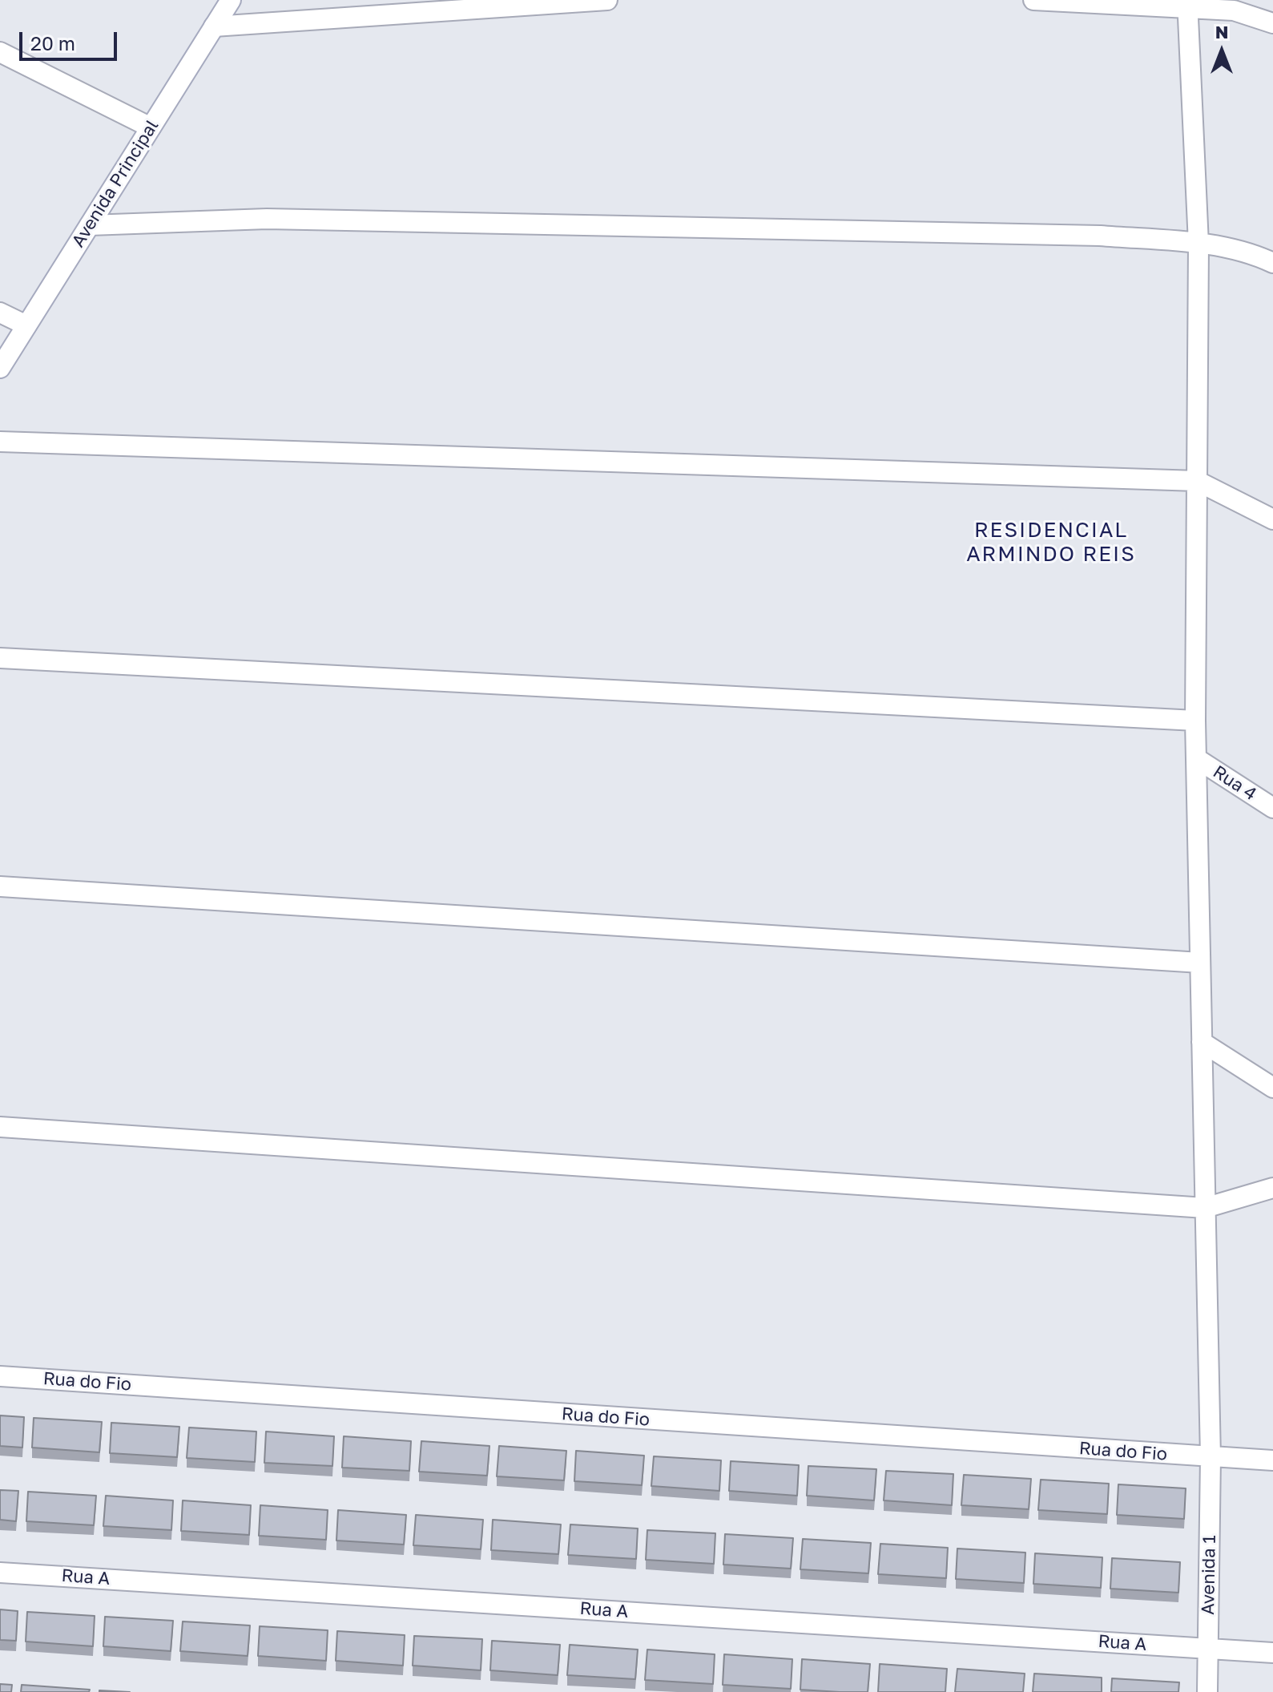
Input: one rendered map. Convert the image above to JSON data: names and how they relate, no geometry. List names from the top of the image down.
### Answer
{
  "streets": {
    "street": [
      "Avenida Principal",
      "Rua 4",
      "Rua do Fio",
      "Avenida 1",
      "Rua A"
    ]
  },
  "crossings": [
    ["Rua 4", "Avenida 1"],
    ["Rua do Fio", "Avenida 1"],
    ["Avenida 1", "Rua A"]
  ],
  "districts": ["RESIDENCIAL ARMINDO REIS"],
  "scale_bar": "20 m",
  "north": "top"
}
